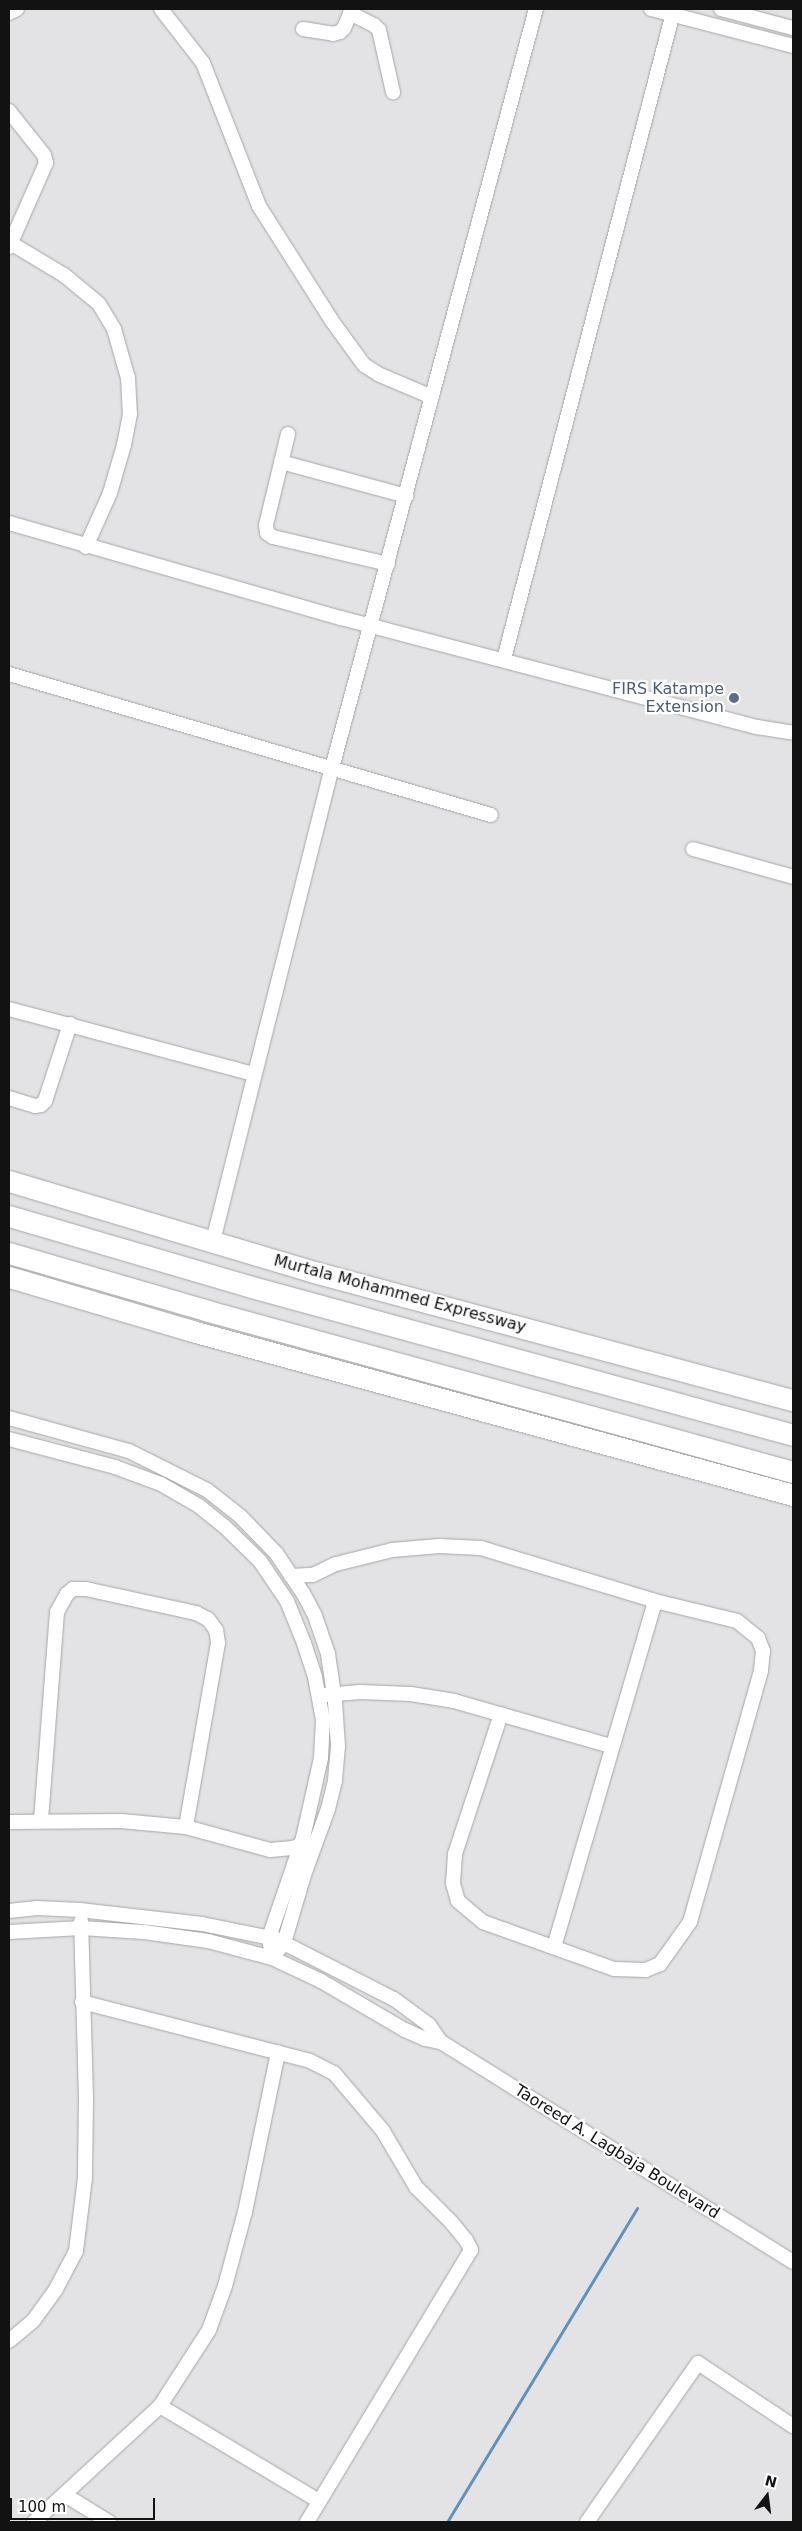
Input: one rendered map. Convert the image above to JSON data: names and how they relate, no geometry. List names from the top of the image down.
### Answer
{
  "streets": {
    "highway": ["Murtala Mohammed Expressway"],
    "street": ["Taoreed A. Lagbaja Boulevard"]
  },
  "places": ["FIRS Katampe Extension"],
  "scale_bar": "100 m",
  "north": "top"
}
